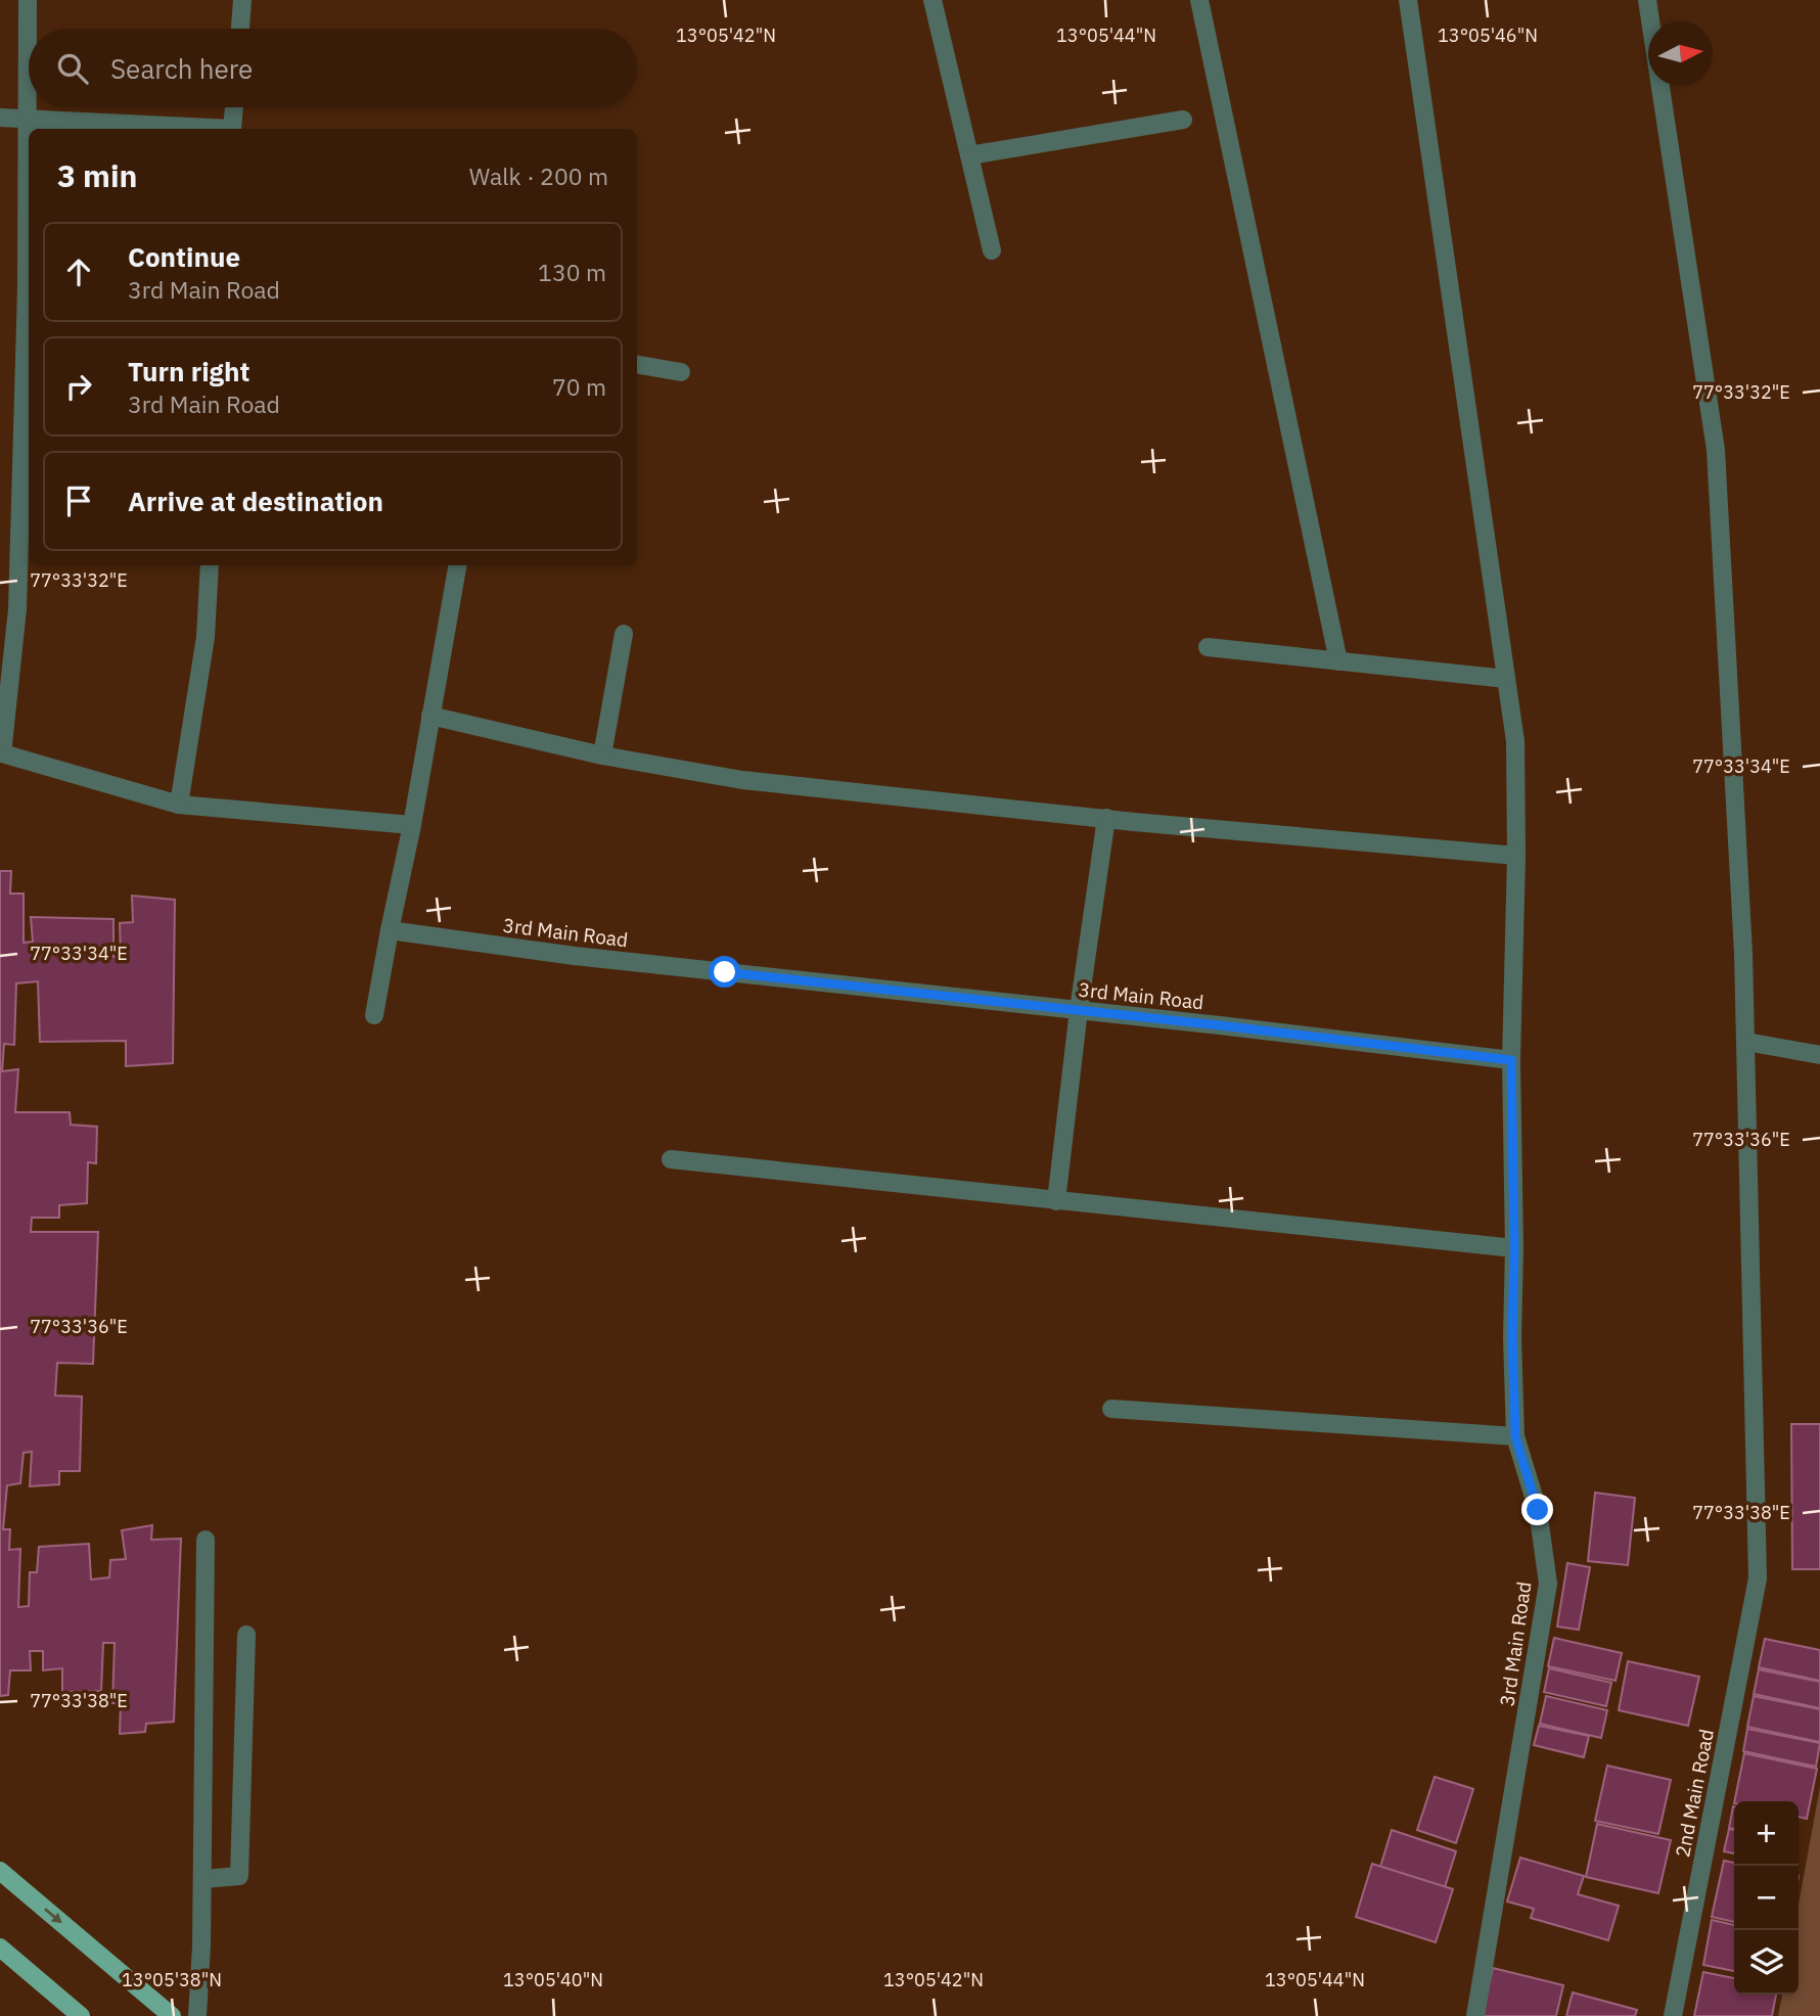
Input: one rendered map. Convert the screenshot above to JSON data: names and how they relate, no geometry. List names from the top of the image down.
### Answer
{
  "streets": {
    "street": ["3rd Main Road", "2nd Main Road"]
  },
  "north": "right",
  "page": {
    "search": "Search here",
    "heading": ["3 min", "Walk · 200 m"],
    "list": [
      ["Continue", "3rd Main Road", "130 m"],
      ["Turn right", "3rd Main Road", "70 m"],
      "Arrive at destination"
    ],
    "map_buttons": ["+", "−"]
  },
  "coordinates": [
    "13°05'42\"N",
    "13°05'44\"N",
    "13°05'46\"N",
    "77°33'32\"E",
    "77°33'34\"E",
    "77°33'36\"E",
    "77°33'38\"E",
    "13°05'38\"N",
    "13°05'40\"N"
  ]
}
